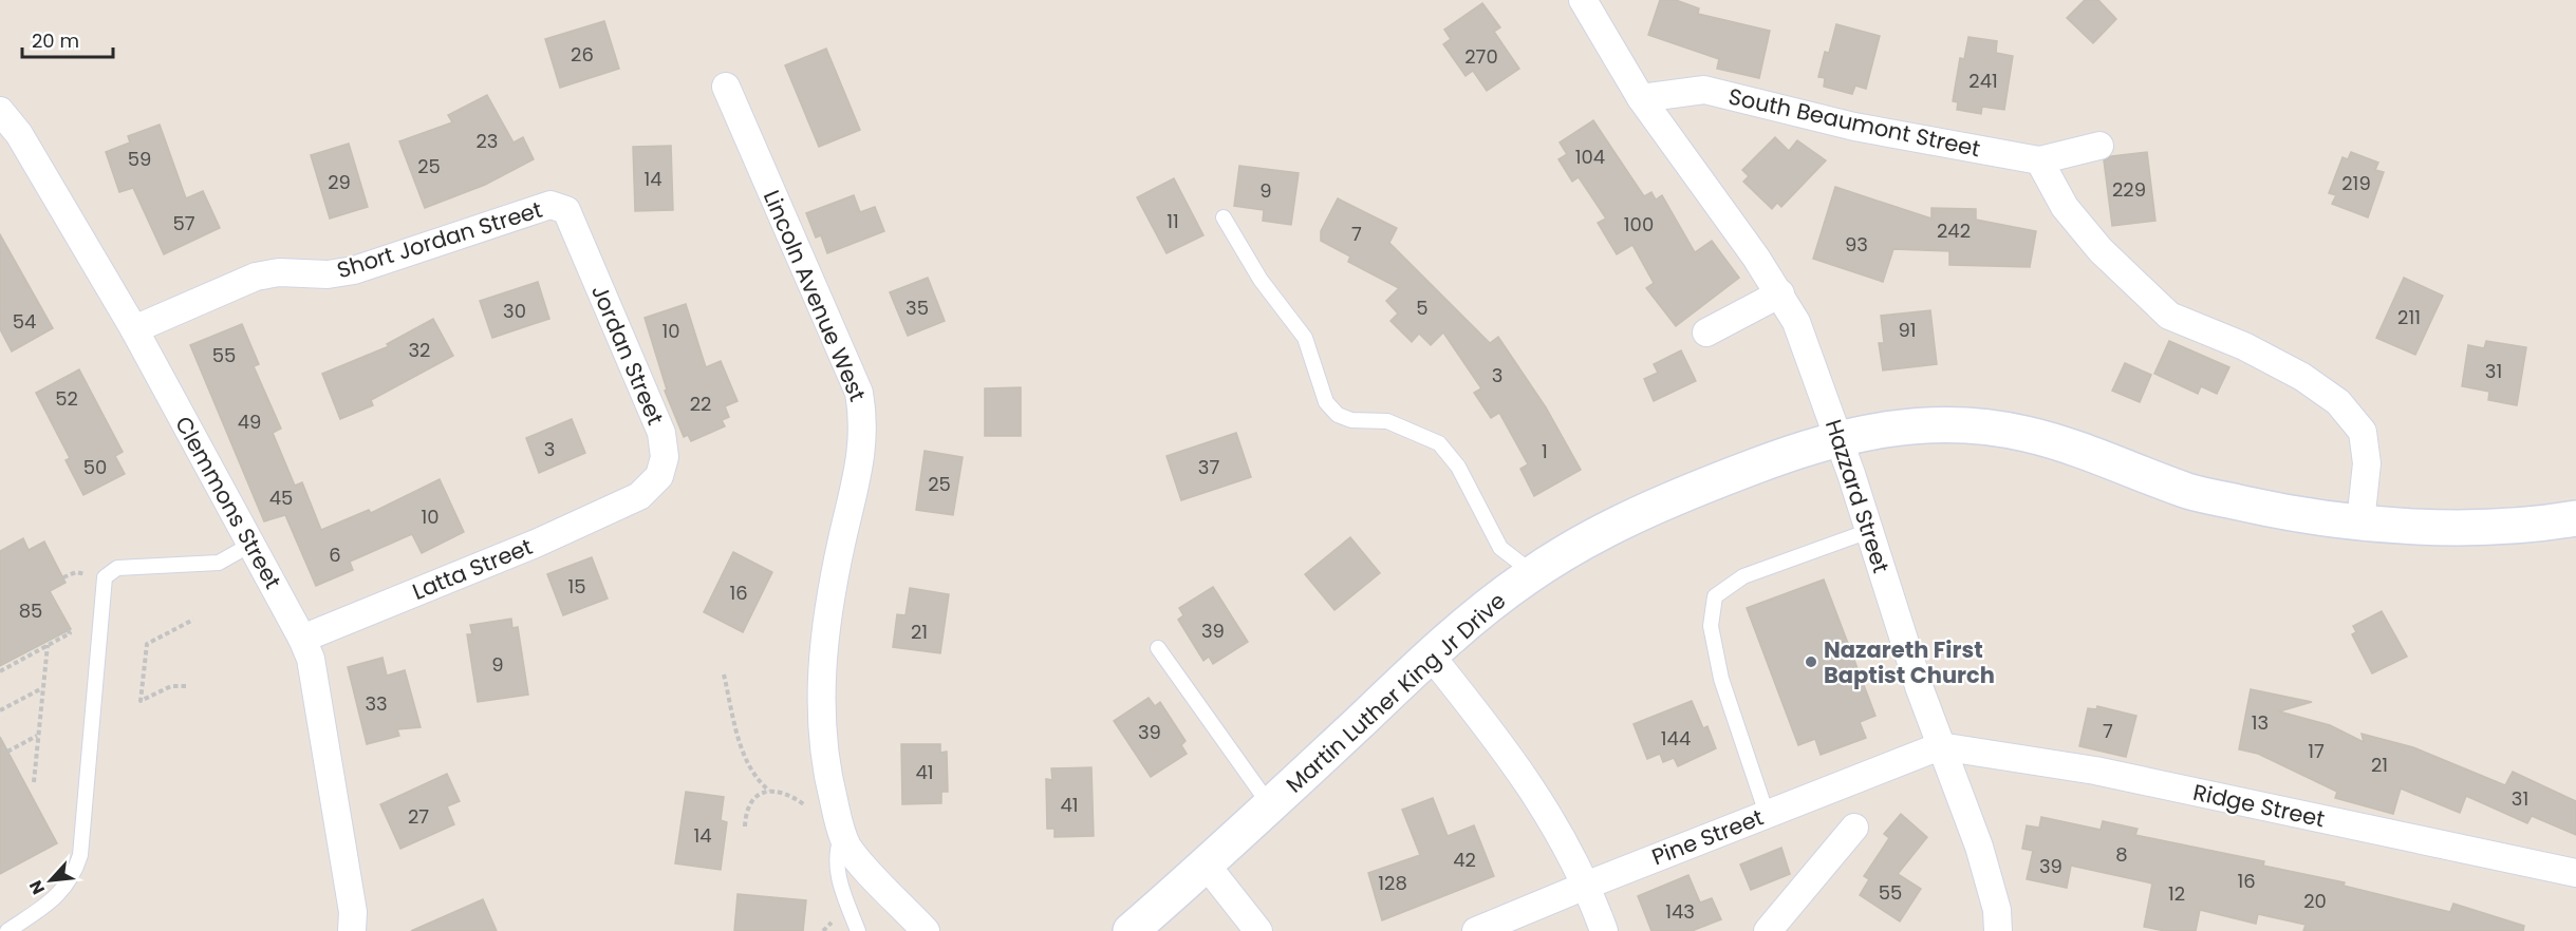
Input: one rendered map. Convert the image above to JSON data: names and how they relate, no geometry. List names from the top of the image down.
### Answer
{
  "streets": {
    "main road": ["Martin Luther King Jr Drive"],
    "street": [
      "South Beaumont Street",
      "Short Jordan Street",
      "Lincoln Avenue West",
      "Jordan Street",
      "Hazzard Street",
      "Clemmons Street",
      "Latta Street",
      "Ridge Street",
      "Pine Street"
    ]
  },
  "crossings": [
    ["South Beaumont Street", "Hazzard Street"],
    ["Short Jordan Street", "Jordan Street"],
    ["Short Jordan Street", "Clemmons Street"],
    ["Jordan Street", "Latta Street"],
    ["Hazzard Street", "Martin Luther King Jr Drive"],
    ["Hazzard Street", "Ridge Street"],
    ["Hazzard Street", "Pine Street"],
    ["Clemmons Street", "Latta Street"],
    ["Ridge Street", "Pine Street"]
  ],
  "places": ["Nazareth First Baptist Church"],
  "house_numbers": [
    "26",
    "270",
    "241",
    "23",
    "104",
    "59",
    "25",
    "14",
    "29",
    "219",
    "229",
    "9",
    "11",
    "57",
    "100",
    "242",
    "7",
    "93",
    "35",
    "5",
    "30",
    "211",
    "54",
    "91",
    "10",
    "32",
    "55",
    "31",
    "3",
    "52",
    "22",
    "49",
    "3",
    "1",
    "50",
    "37",
    "25",
    "45",
    "10",
    "6",
    "15",
    "16",
    "85",
    "39",
    "21",
    "9",
    "33",
    "13",
    "7",
    "39",
    "144",
    "17",
    "21",
    "41",
    "31",
    "41",
    "27",
    "14",
    "8",
    "42",
    "39",
    "16",
    "128",
    "55",
    "12",
    "20",
    "143"
  ],
  "scale_bar": "20 m",
  "north": "bottom left"
}
